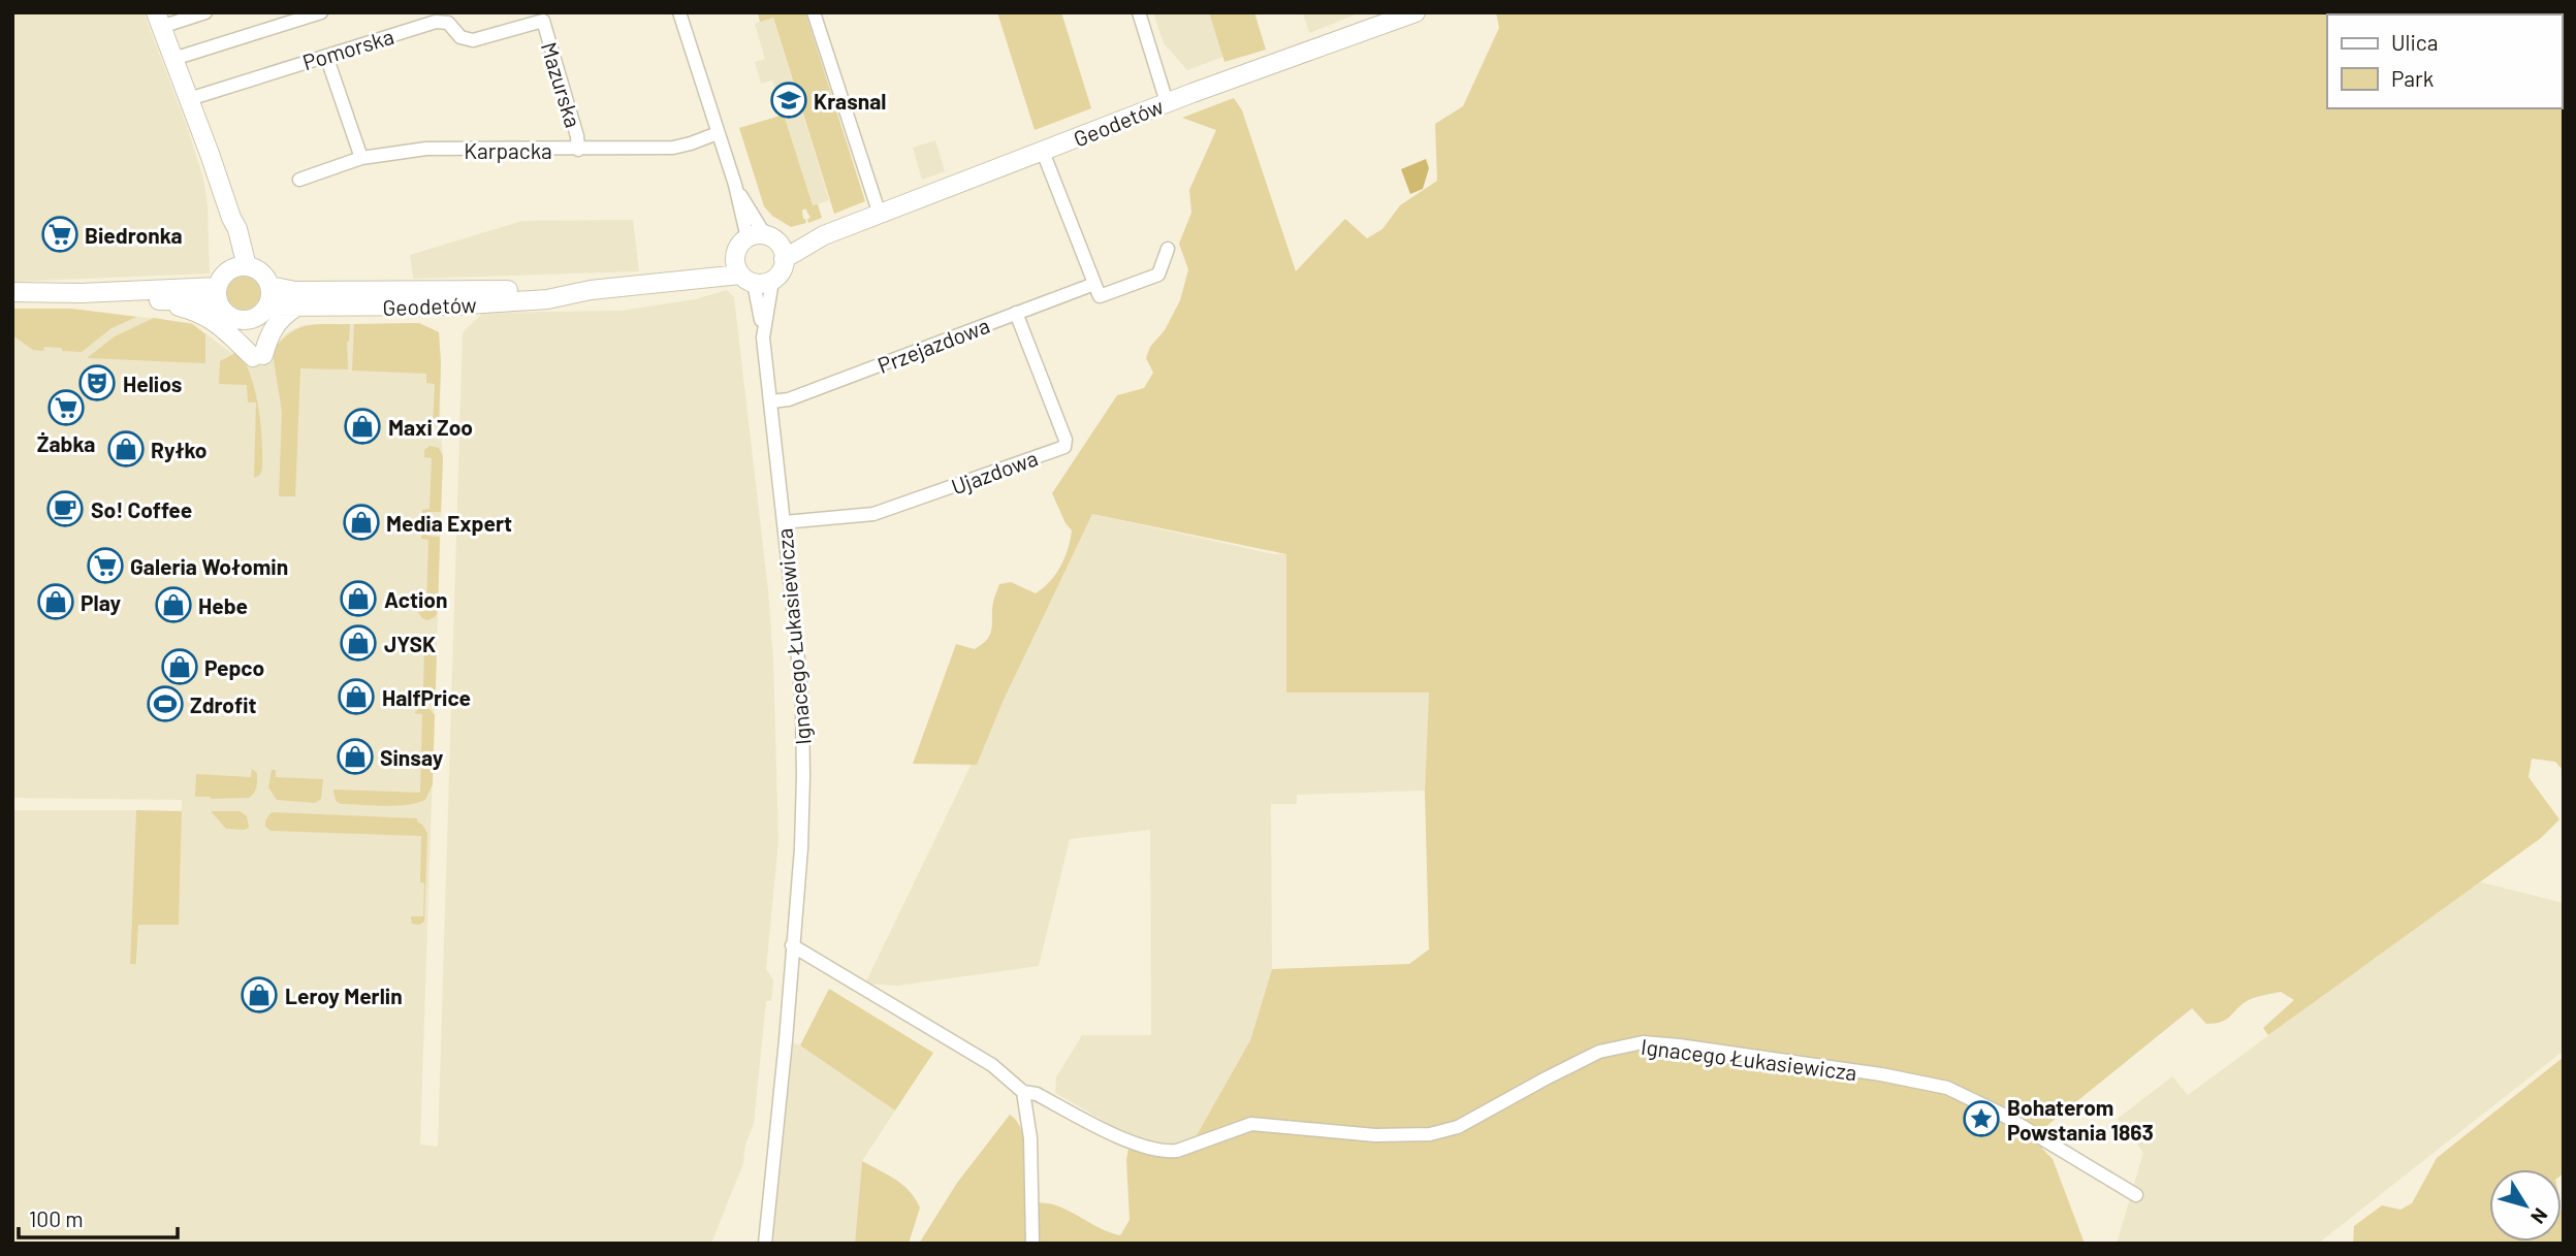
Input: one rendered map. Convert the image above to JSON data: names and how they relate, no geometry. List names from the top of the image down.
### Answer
{
  "streets": {
    "main road": ["Geodetów"],
    "street": [
      "Pomorska",
      "Mazurska",
      "Karpacka",
      "Przejazdowa",
      "Ujazdowa",
      "Ignacego Łukasiewicza"
    ]
  },
  "crossings": [
    ["Pomorska", "Mazurska"],
    ["Mazurska", "Karpacka"],
    ["Geodetów", "Ignacego Łukasiewicza"],
    ["Przejazdowa", "Ujazdowa"],
    ["Przejazdowa", "Ignacego Łukasiewicza"],
    ["Ujazdowa", "Ignacego Łukasiewicza"]
  ],
  "places": {
    "school or university": ["Krasnal"],
    "supermarket": ["Biedronka", "Żabka", "Galeria Wołomin"],
    "theatre": ["Helios"],
    "shop": [
      "Maxi Zoo",
      "Ryłko",
      "Media Expert",
      "Action",
      "Play",
      "Hebe",
      "JYSK",
      "Pepco",
      "HalfPrice",
      "Sinsay",
      "Leroy Merlin"
    ],
    "cafe": ["So! Coffee"],
    "sports": ["Zdrofit"],
    "place": ["Bohaterom Powstania 1863"]
  },
  "legend": ["Ulica", "Park"],
  "scale_bar": "100 m",
  "north": "bottom right"
}
